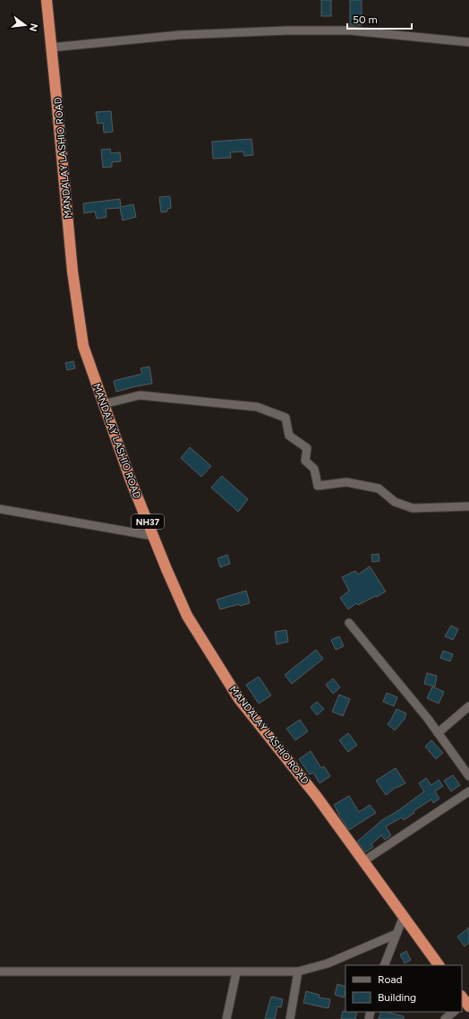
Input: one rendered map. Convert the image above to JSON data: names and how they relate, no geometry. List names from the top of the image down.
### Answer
{
  "streets": {
    "highway": ["MANDALAY LASHIO ROAD", "NH37"]
  },
  "legend": ["Road", "Building"],
  "scale_bar": "50 m",
  "north": "right"
}
